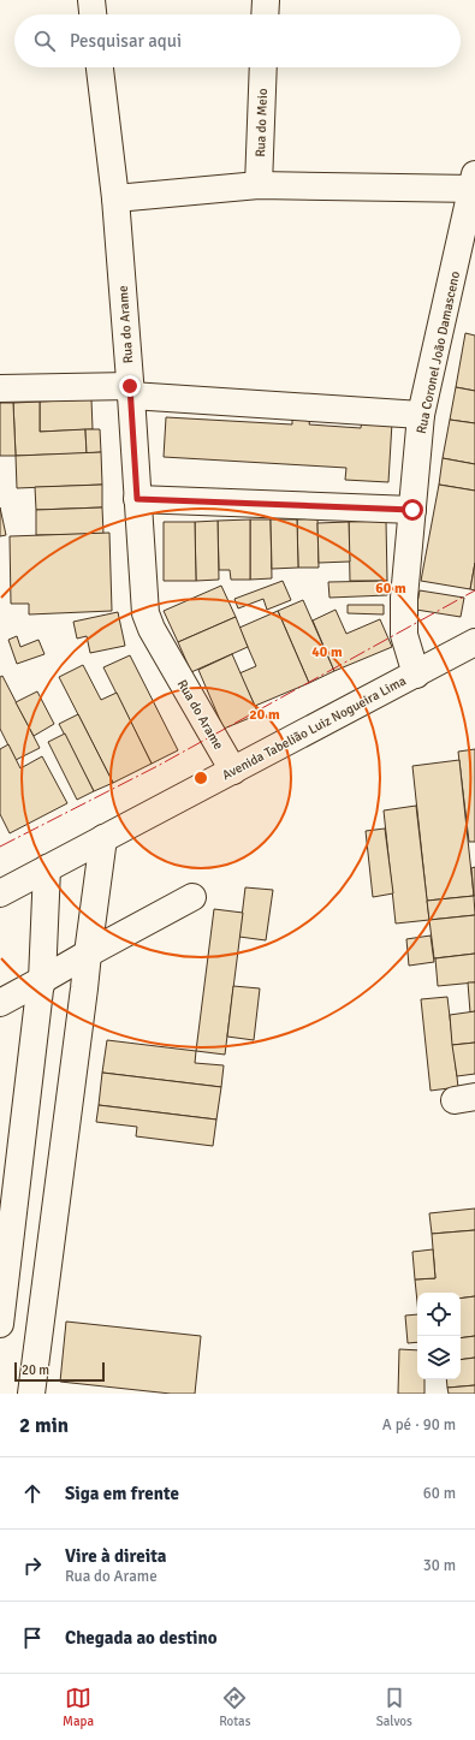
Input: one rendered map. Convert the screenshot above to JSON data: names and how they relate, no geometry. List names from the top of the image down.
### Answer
{
  "streets": {
    "main road": [
      "Rua do Meio",
      "Rua do Arame",
      "Rua Coronel João Damasceno",
      "Avenida Tabelião Luiz Nogueira Lima"
    ]
  },
  "crossings": [
    ["Rua do Arame", "Avenida Tabelião Luiz Nogueira Lima"],
    ["Rua Coronel João Damasceno", "Avenida Tabelião Luiz Nogueira Lima"]
  ],
  "scale_bar": "20 m",
  "page": {
    "search": "Pesquisar aqui",
    "scale": "20 m",
    "heading": ["2 min", "A pé · 90 m"],
    "list": [
      ["Siga em frente", "60 m"],
      ["Vire à direita", "Rua do Arame", "30 m"],
      "Chegada ao destino"
    ],
    "nav": ["Mapa", "Rotas", "Salvos"]
  },
  "rings": ["60 m", "40 m", "20 m"]
}
